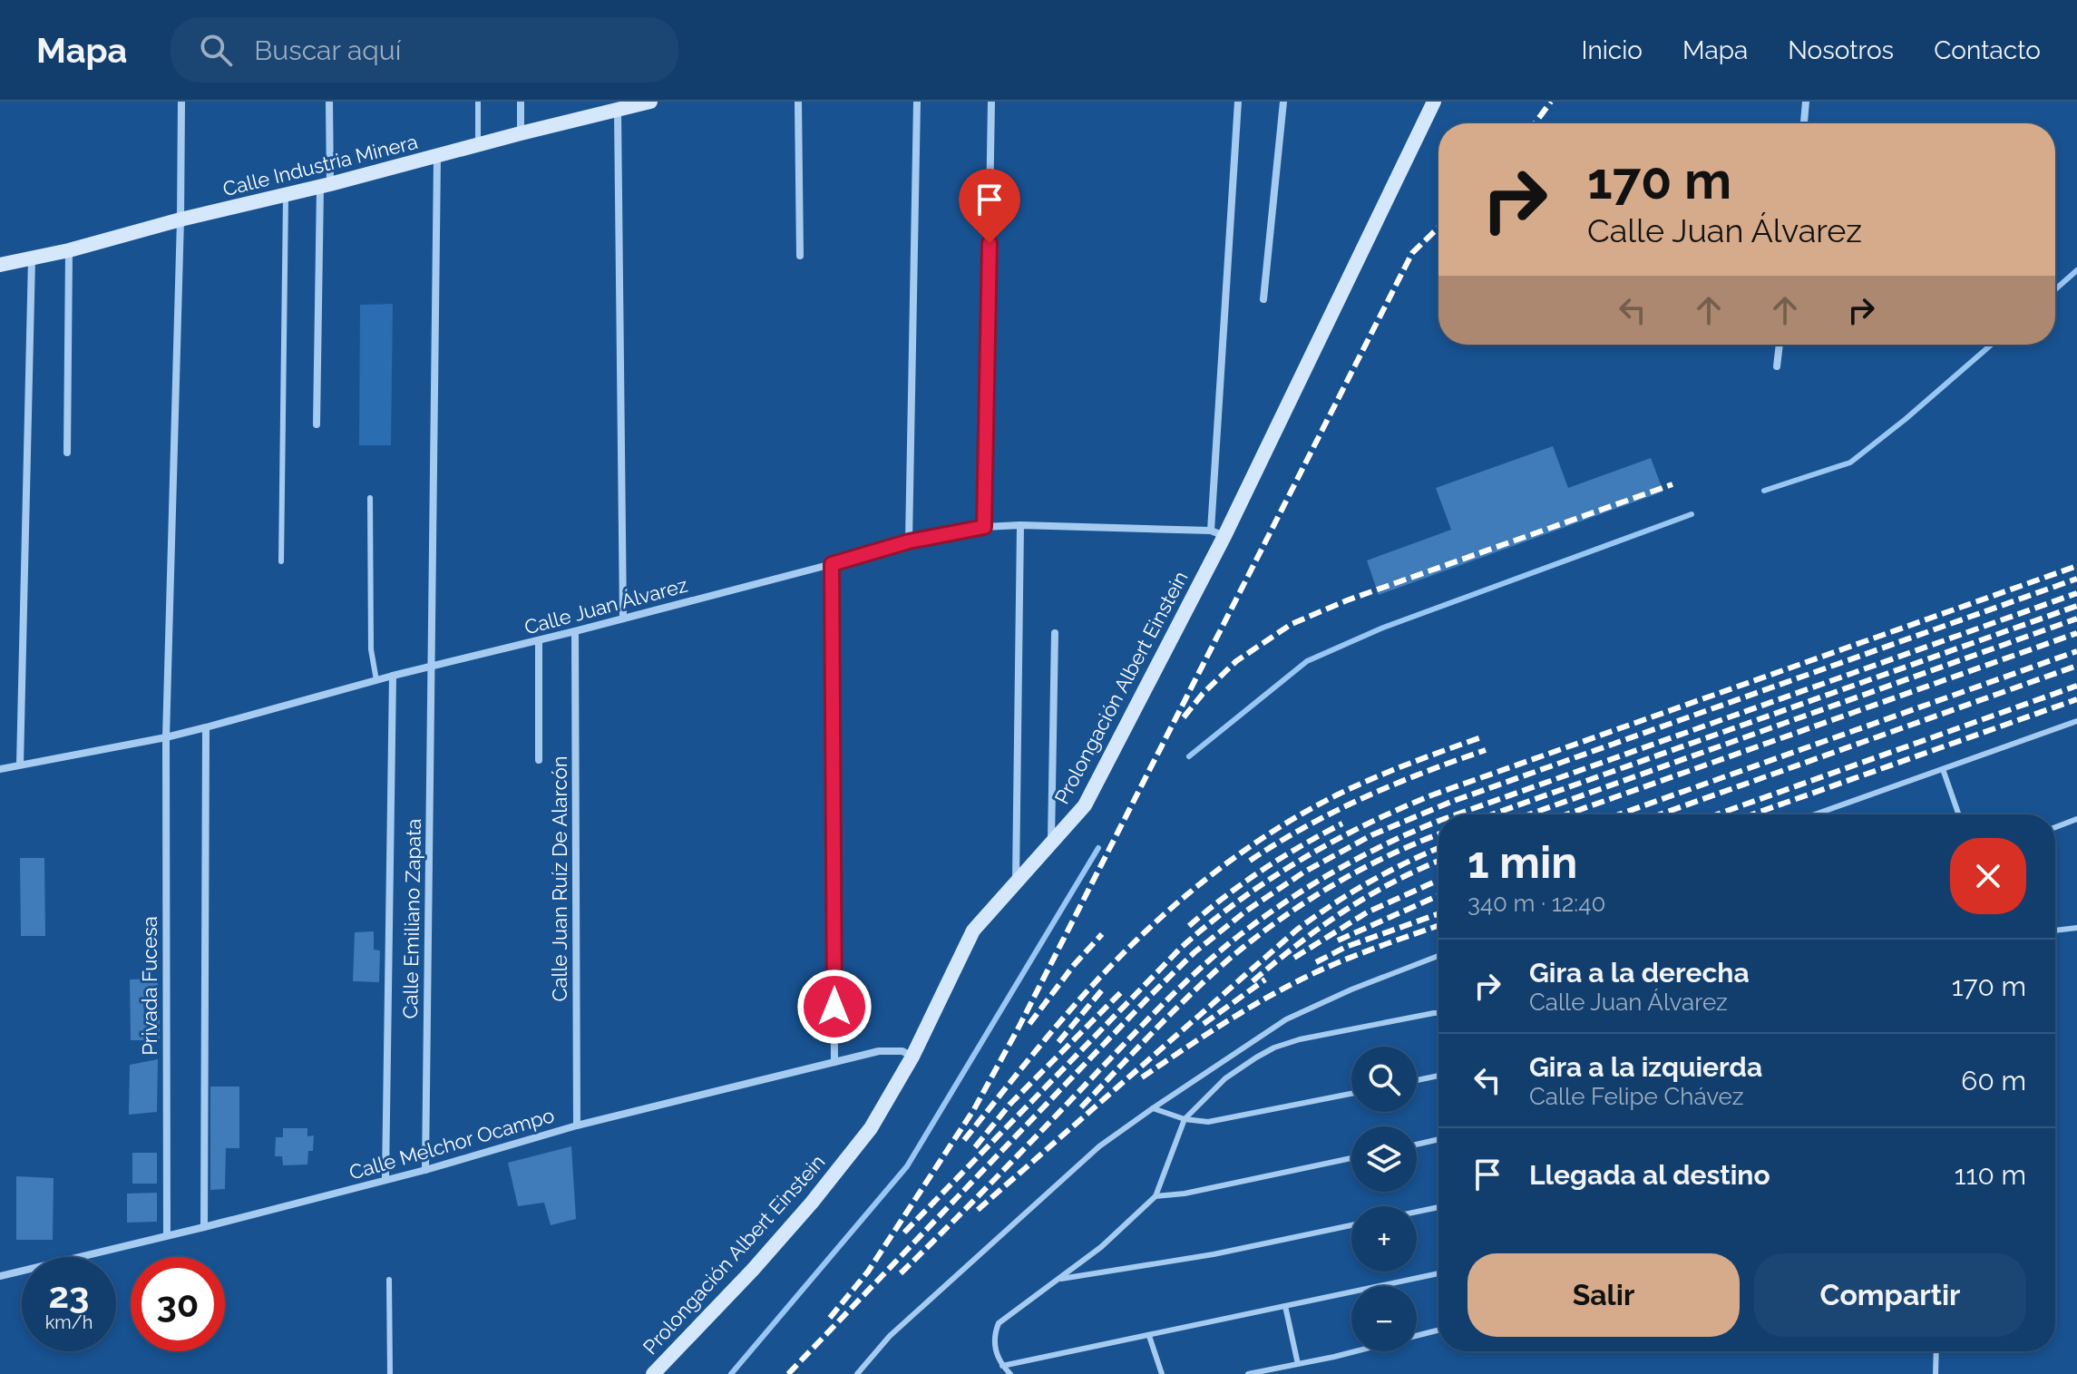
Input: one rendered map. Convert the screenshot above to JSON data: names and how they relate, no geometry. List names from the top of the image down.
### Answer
{
  "streets": {
    "main road": ["Calle Industria Minera", "Prolongación Albert Einstein"],
    "street": [
      "Calle Juan Álvarez",
      "Calle Juan Ruíz De Alarcón",
      "Calle Emiliano Zapata",
      "Privada Fucesa",
      "Calle Melchor Ocampo"
    ]
  },
  "crossings": [
    ["Calle Industria Minera", "Calle Emiliano Zapata"],
    ["Calle Industria Minera", "Privada Fucesa"],
    ["Calle Juan Álvarez", "Prolongación Albert Einstein"],
    ["Calle Juan Álvarez", "Calle Juan Ruíz De Alarcón"],
    ["Calle Juan Álvarez", "Calle Emiliano Zapata"],
    ["Calle Juan Álvarez", "Privada Fucesa"],
    ["Prolongación Albert Einstein", "Calle Melchor Ocampo"],
    ["Calle Juan Ruíz De Alarcón", "Calle Melchor Ocampo"],
    ["Calle Emiliano Zapata", "Calle Melchor Ocampo"],
    ["Privada Fucesa", "Calle Melchor Ocampo"]
  ],
  "page": {
    "header": "Mapa",
    "search": "Buscar aquí",
    "nav": [
      "Inicio",
      "Mapa",
      "Nosotros",
      "Contacto"
    ],
    "turn": ["170 m", "Calle Juan Álvarez"],
    "heading": ["1 min", "340 m · 12:40"],
    "list": [
      {
        "name": "Gira a la derecha",
        "note": "Calle Juan Álvarez",
        "value": "170 m"
      },
      {
        "name": "Gira a la izquierda",
        "note": "Calle Felipe Chávez",
        "value": "60 m"
      },
      {
        "name": "Llegada al destino",
        "value": "110 m"
      }
    ],
    "map_buttons": ["+", "−"],
    "buttons": ["Salir", "Compartir"],
    "speed": "23 km/h",
    "limit": "30"
  }
}
